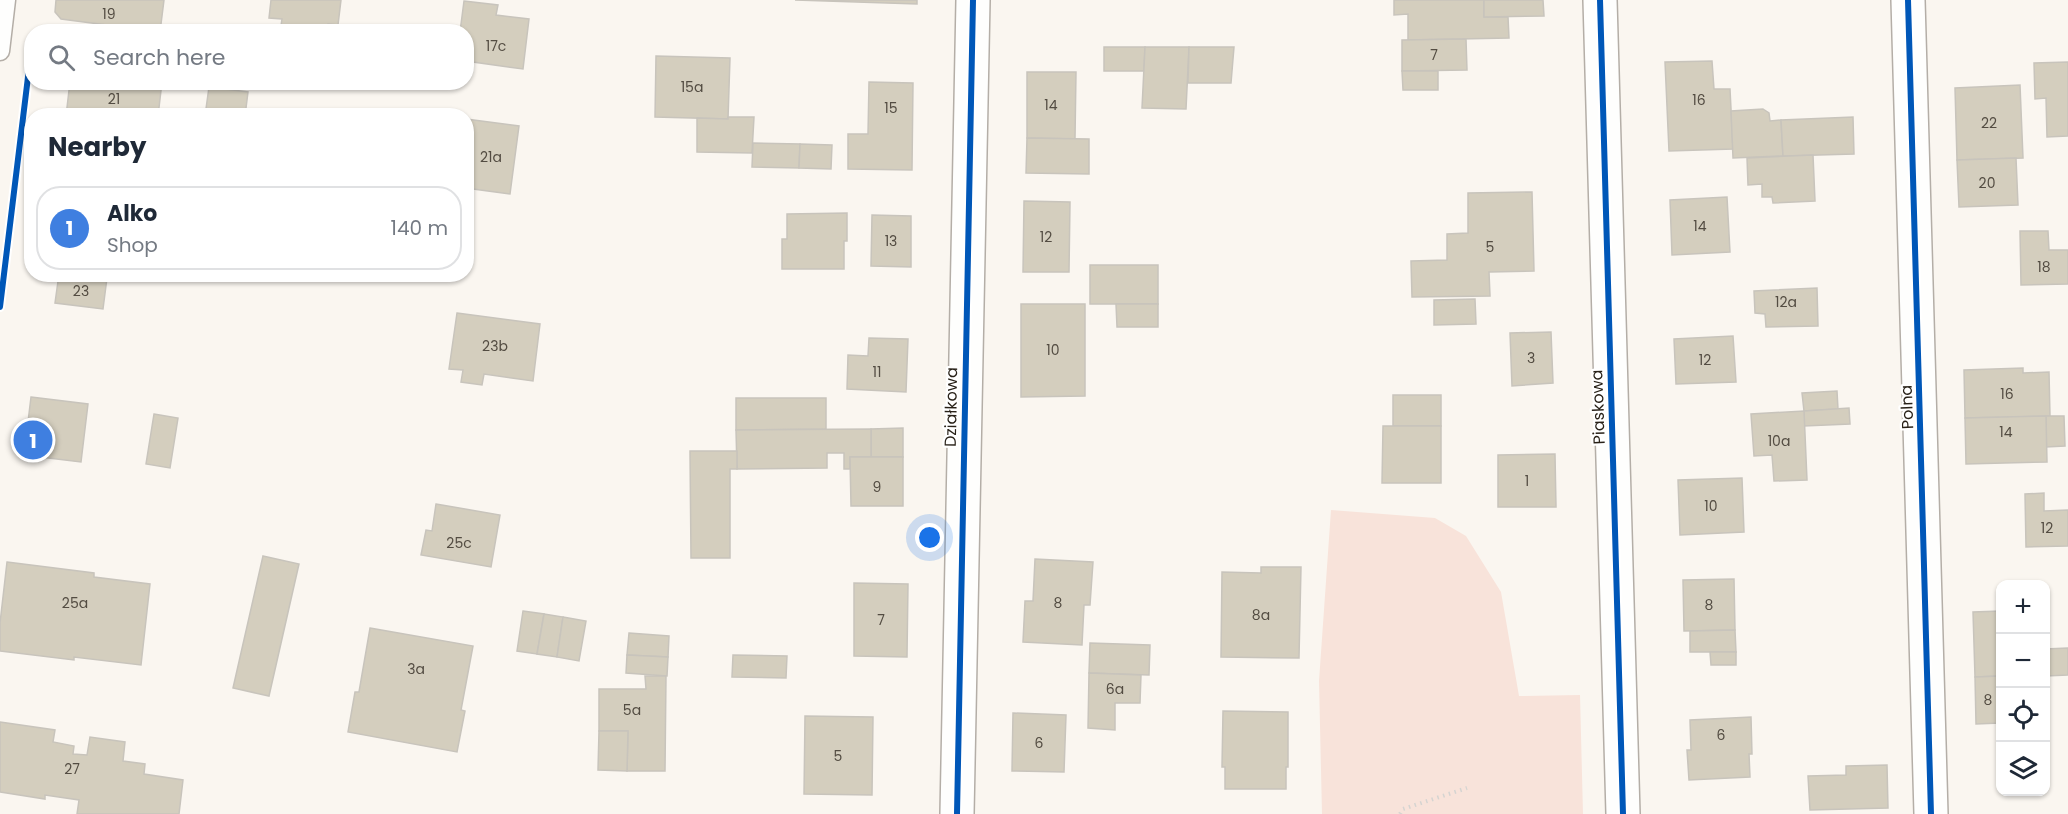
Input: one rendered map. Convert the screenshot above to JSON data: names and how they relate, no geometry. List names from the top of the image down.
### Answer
{
  "streets": {
    "street": ["Działkowa", "Piaskowa", "Polna"]
  },
  "house_numbers": [
    "19",
    "17c",
    "7",
    "15a",
    "21",
    "16",
    "14",
    "15",
    "22",
    "21a",
    "20",
    "14",
    "12",
    "13",
    "5",
    "18",
    "23",
    "12a",
    "23b",
    "10",
    "3",
    "12",
    "11",
    "16",
    "14",
    "10a",
    "1",
    "9",
    "10",
    "12",
    "25c",
    "25a",
    "8",
    "8",
    "8a",
    "7",
    "3a",
    "6a",
    "8",
    "5a",
    "6",
    "6",
    "5",
    "27"
  ],
  "page": {
    "search": "Search here",
    "heading": "Nearby",
    "list": [
      {
        "mark": "1",
        "name": "Alko",
        "note": "Shop",
        "value": "140 m"
      }
    ],
    "pins": "1",
    "map_buttons": ["+", "−"]
  }
}
